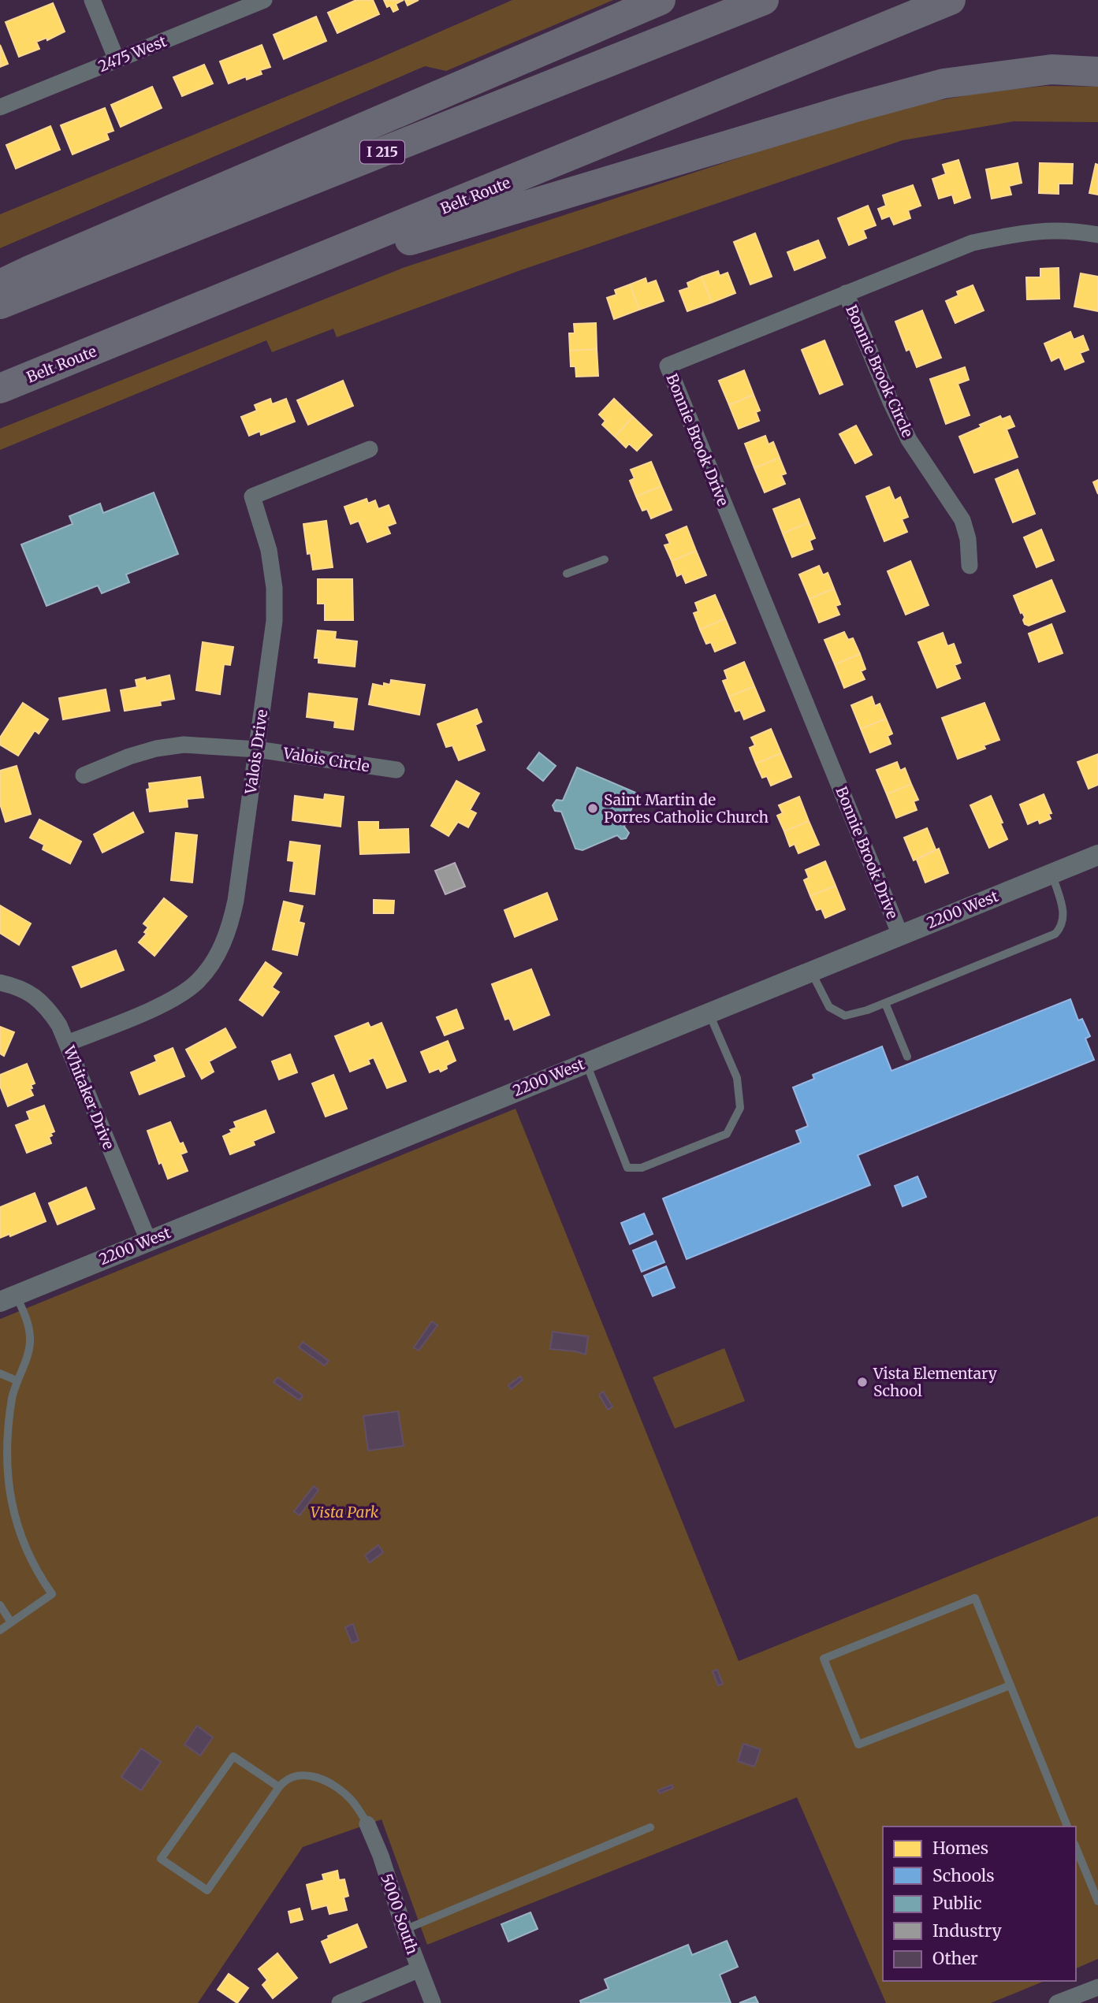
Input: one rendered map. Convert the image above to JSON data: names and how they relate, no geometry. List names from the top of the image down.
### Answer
{
  "streets": {
    "highway": ["I 215", "Belt Route"],
    "street": [
      "2475 West",
      "Bonnie Brook Circle",
      "Bonnie Brook Drive",
      "Valois Drive",
      "Valois Circle",
      "2200 West",
      "Whitaker Drive",
      "5000 South"
    ]
  },
  "crossings": [
    ["Bonnie Brook Circle", "Bonnie Brook Drive"],
    ["Bonnie Brook Drive", "2200 West"],
    ["Valois Drive", "Valois Circle"],
    ["Valois Drive", "Whitaker Drive"],
    ["2200 West", "Whitaker Drive"]
  ],
  "parks": ["Vista Park"],
  "places": ["Saint Martin de Porres Catholic Church", "Vista Elementary School"],
  "legend": [
    "Homes",
    "Schools",
    "Public",
    "Industry",
    "Other"
  ]
}
